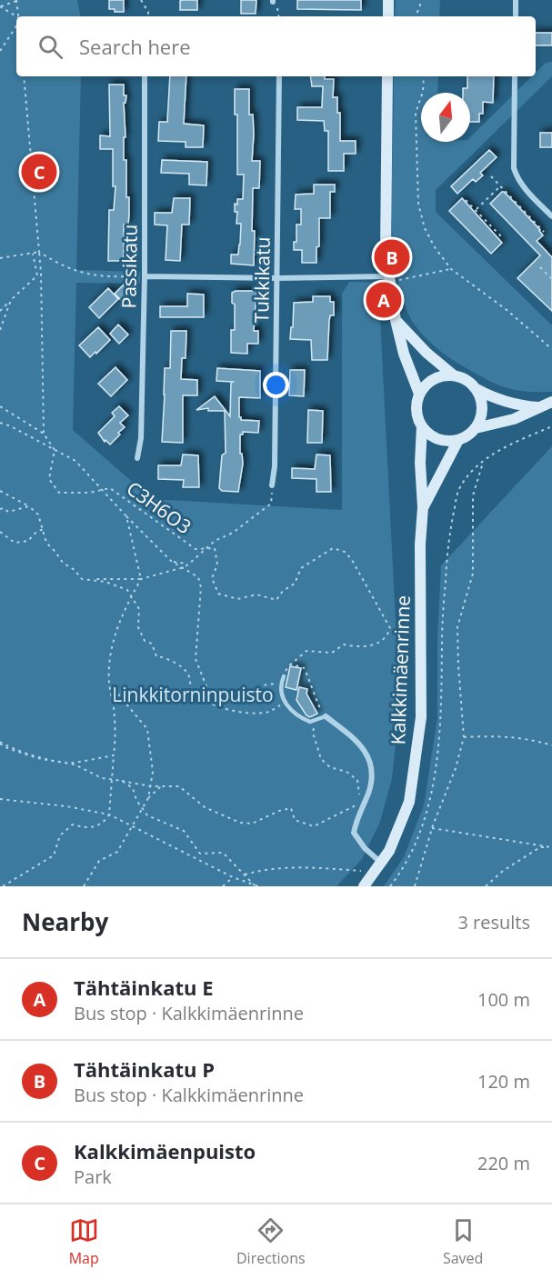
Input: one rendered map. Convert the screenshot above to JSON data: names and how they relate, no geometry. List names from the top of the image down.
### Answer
{
  "streets": {
    "street": ["Passikatu", "Tukkikatu", "Kalkkimäenrinne"],
    "path": ["C3H6O3"]
  },
  "parks": ["Linkkitorninpuisto"],
  "north": "top",
  "page": {
    "search": "Search here",
    "pins": ["C", "B", "A"],
    "heading": ["Nearby", "3 results"],
    "list": [
      {
        "mark": "A",
        "name": "Tähtäinkatu E",
        "note": "Bus stop · Kalkkimäenrinne",
        "value": "100 m"
      },
      {
        "mark": "B",
        "name": "Tähtäinkatu P",
        "note": "Bus stop · Kalkkimäenrinne",
        "value": "120 m"
      },
      {
        "mark": "C",
        "name": "Kalkkimäenpuisto",
        "note": "Park",
        "value": "220 m"
      }
    ],
    "nav": ["Map", "Directions", "Saved"]
  }
}
